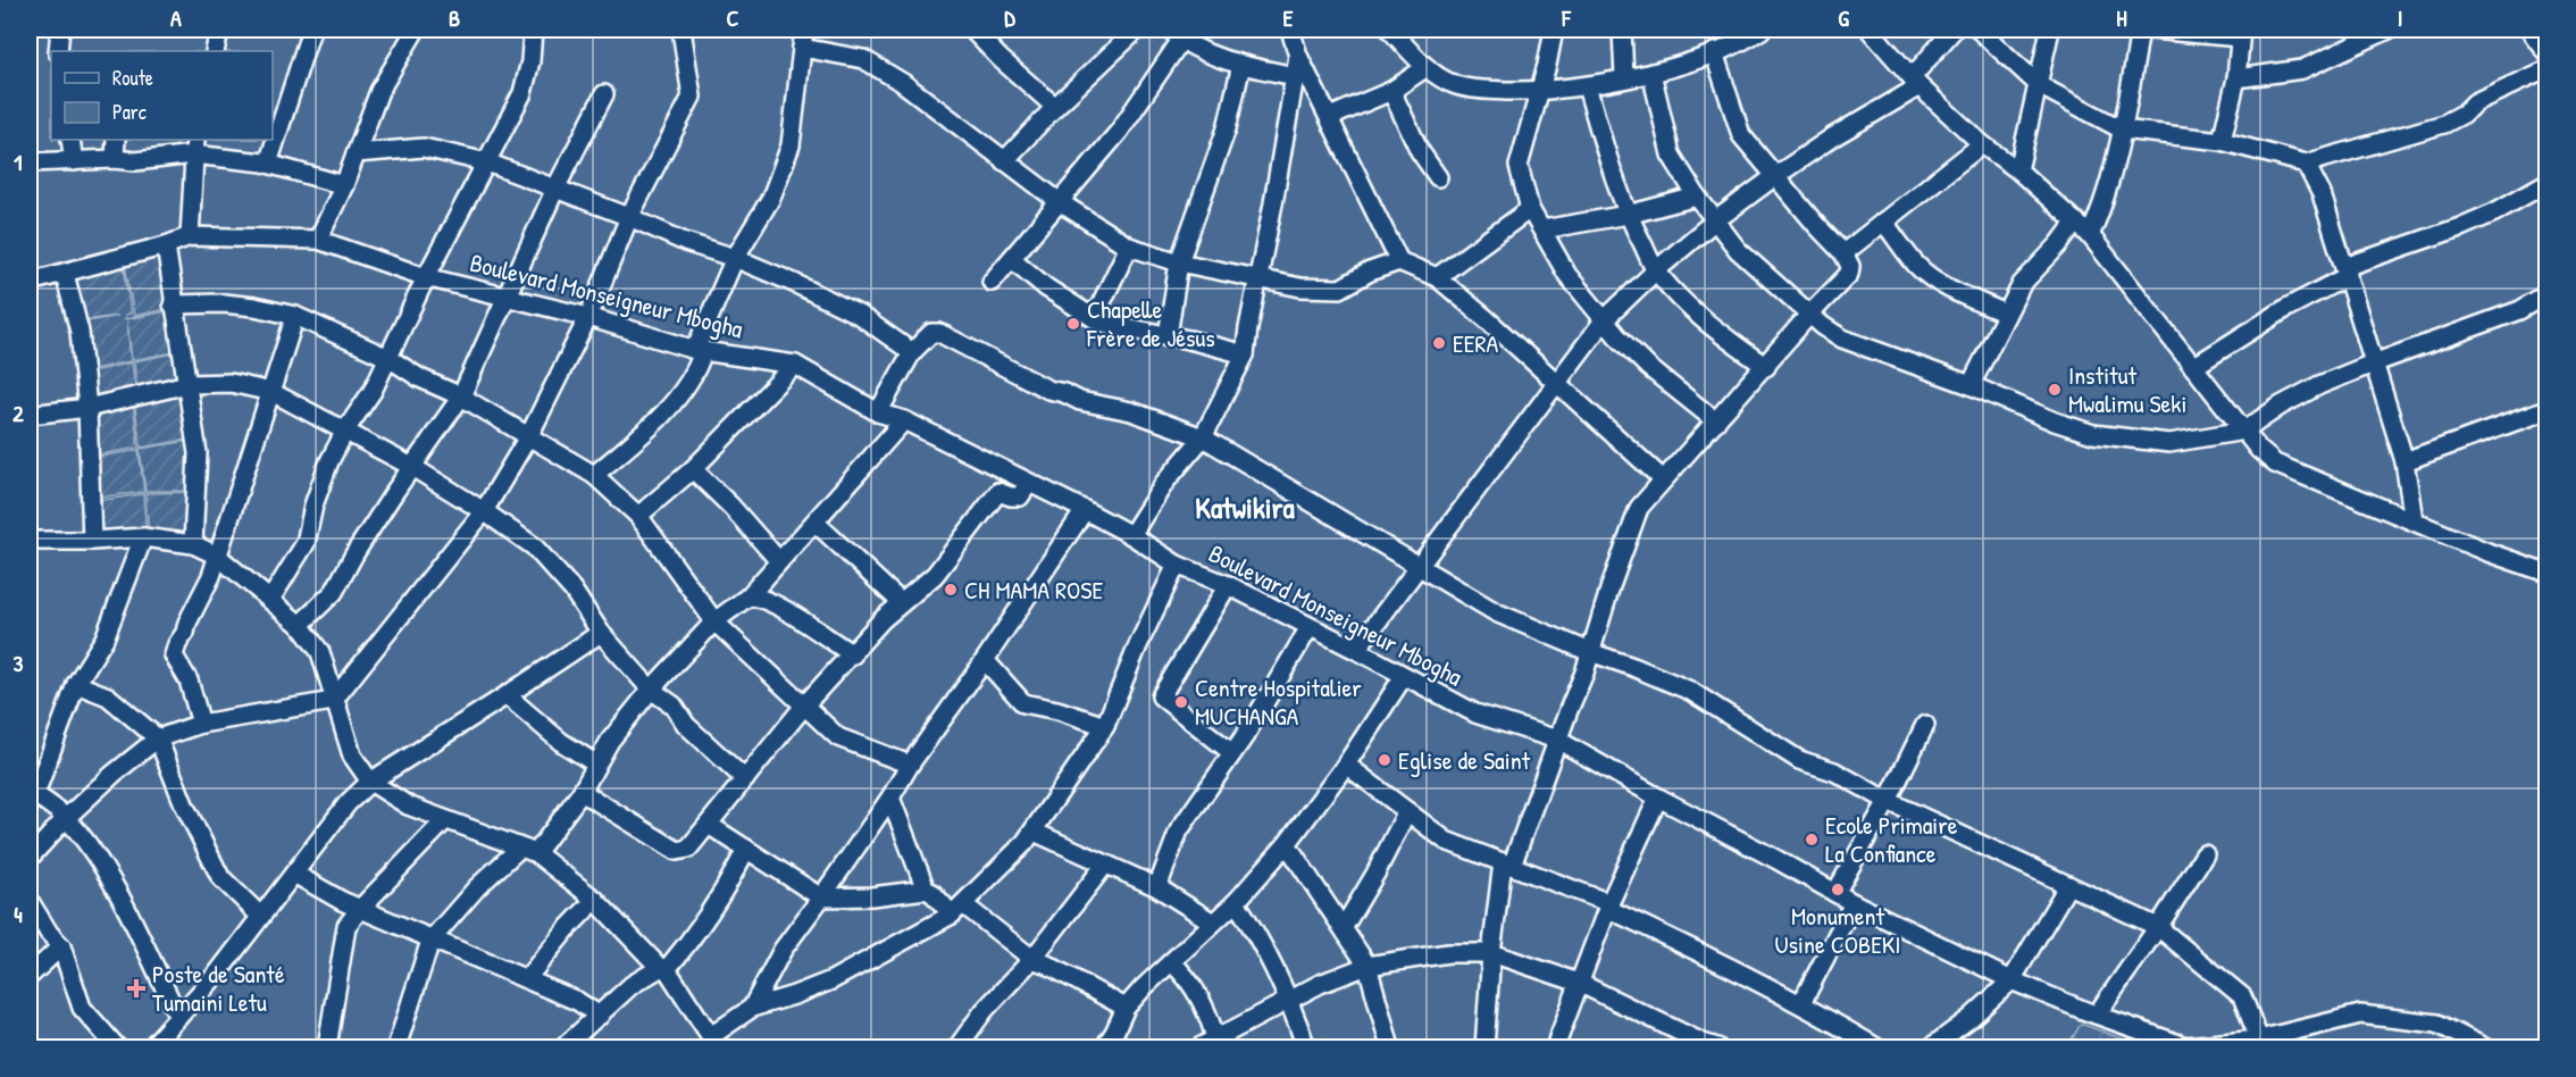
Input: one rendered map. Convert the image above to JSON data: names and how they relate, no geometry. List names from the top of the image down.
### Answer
{
  "streets": {
    "street": ["Boulevard Monseigneur Mbogha"]
  },
  "districts": ["Katwikira"],
  "places": {
    "other": [
      "Chapelle Frère de Jésus",
      "EERA",
      "Institut Mwalimu Seki",
      "CH MAMA ROSE",
      "Centre Hospitalier MUCHANGA",
      "Eglise de Saint",
      "Ecole Primaire La Confiance",
      "Monument Usine COBEKI"
    ],
    "health": ["Poste de Santé Tumaini Letu"]
  },
  "legend": ["Route", "Parc"],
  "grid": {
    "columns": [
      "A",
      "B",
      "C",
      "D",
      "E",
      "F",
      "G",
      "H",
      "I"
    ],
    "rows": [
      "1",
      "2",
      "3",
      "4"
    ]
  }
}
